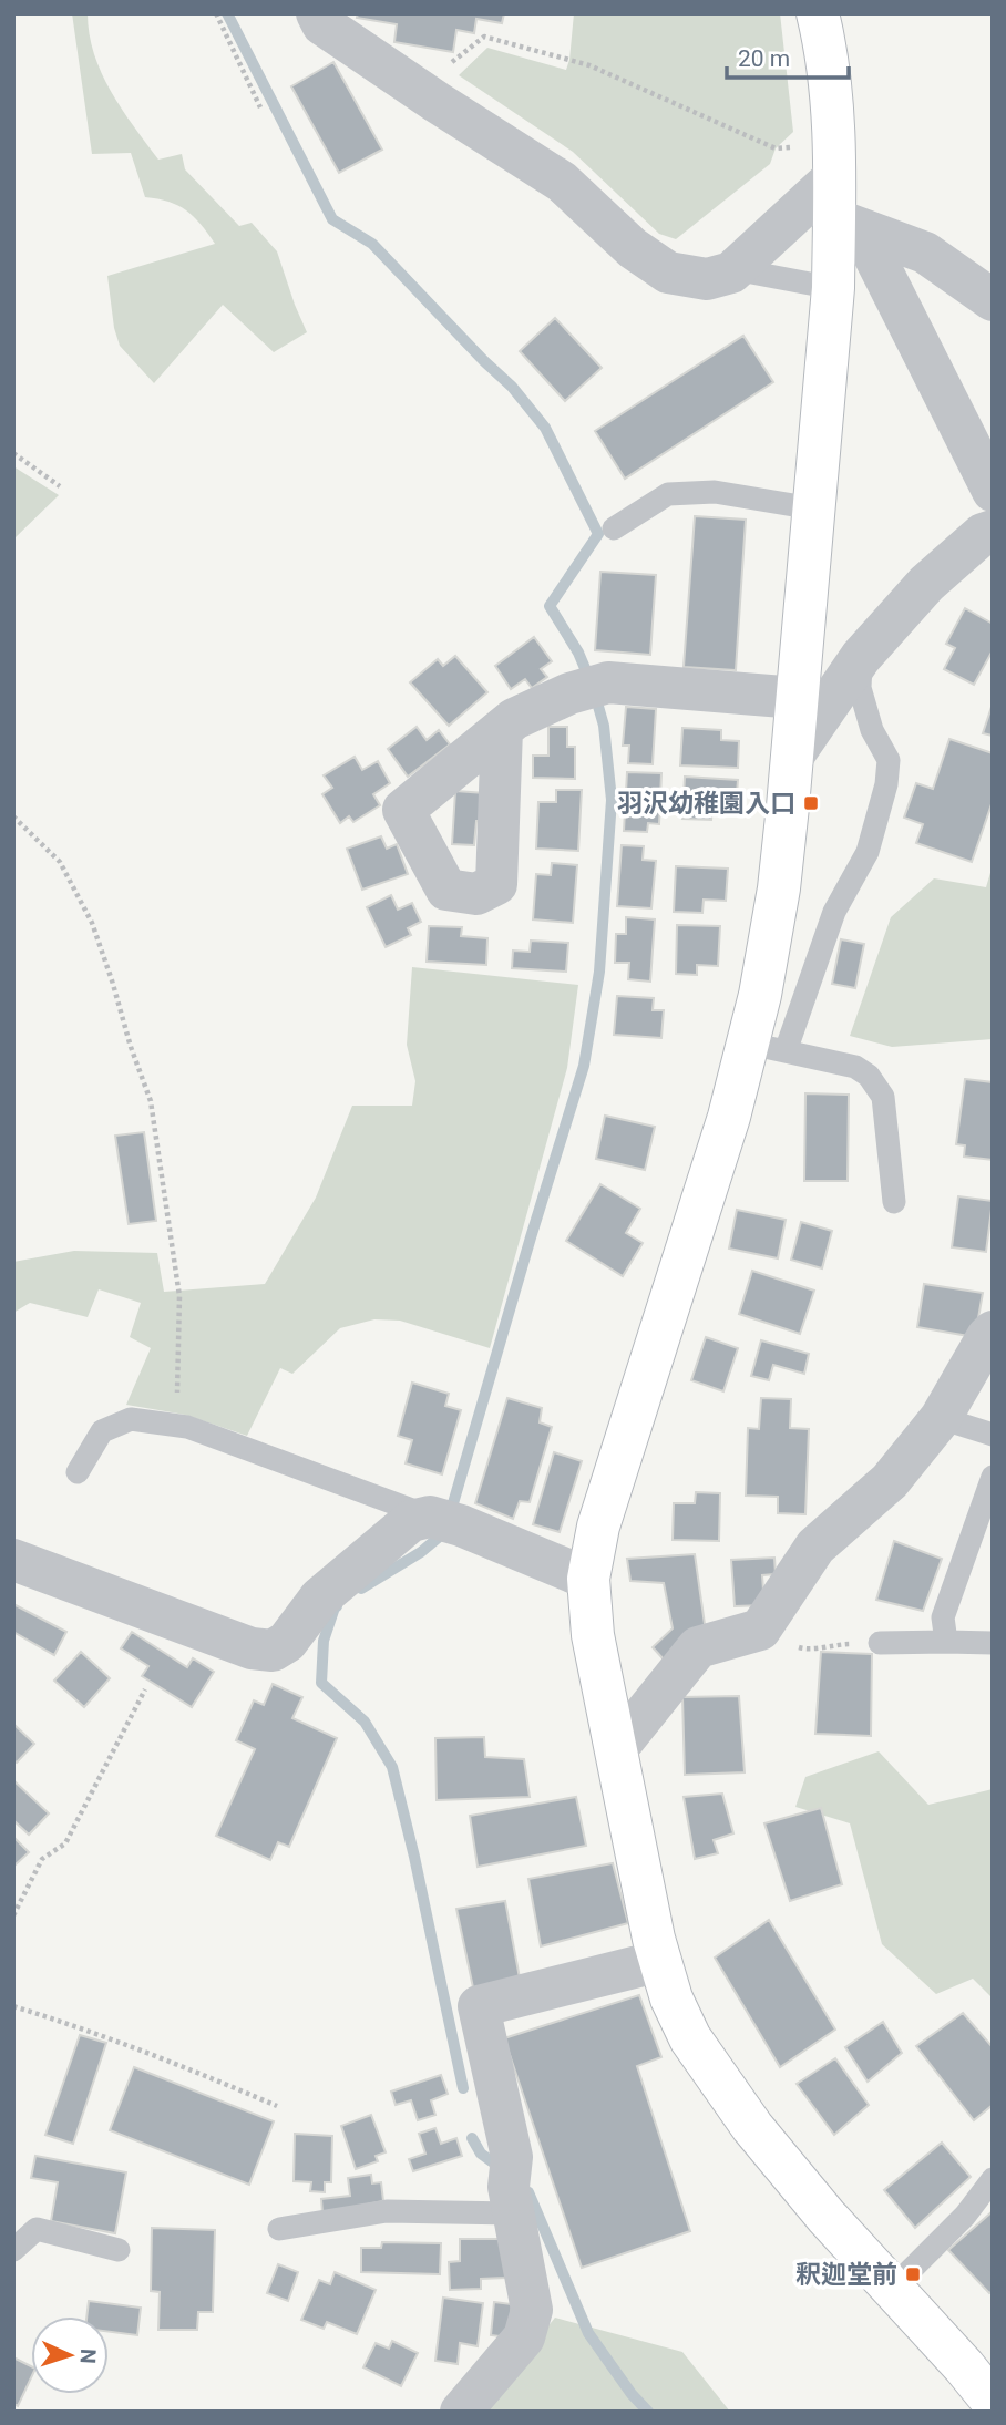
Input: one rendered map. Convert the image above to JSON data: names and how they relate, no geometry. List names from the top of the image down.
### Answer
{
  "places": {
    "transit": ["羽沢幼稚園入口", "釈迦堂前"]
  },
  "scale_bar": "20 m",
  "north": "right"
}
